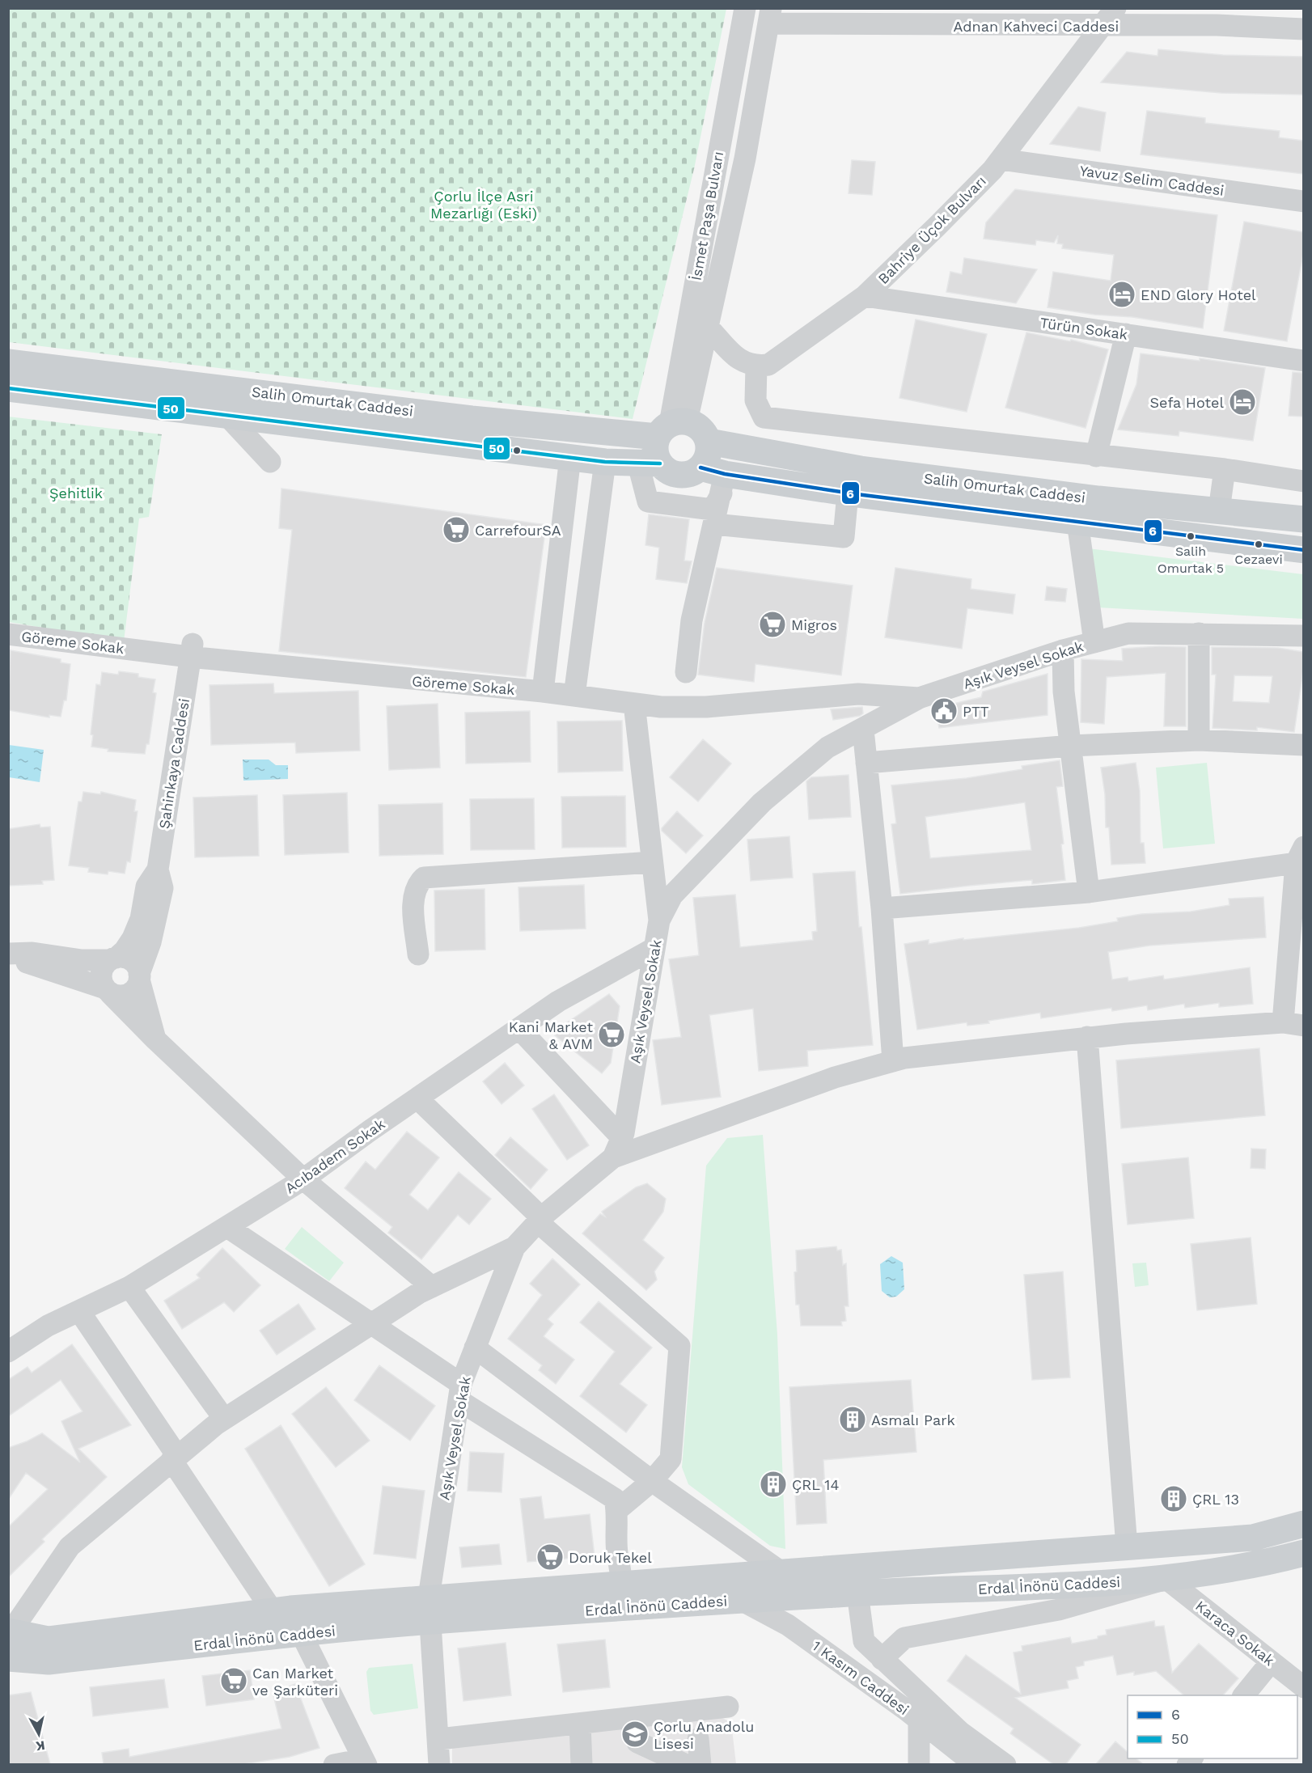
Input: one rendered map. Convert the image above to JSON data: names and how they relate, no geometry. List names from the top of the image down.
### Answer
{
  "streets": {
    "main road": ["Salih Omurtak Caddesi", "Erdal İnönü Caddesi"],
    "street": [
      "Adnan Kahveci Caddesi",
      "Yavuz Selim Caddesi",
      "İsmet Paşa Bulvarı",
      "Bahriye Üçok Bulvarı",
      "Türün Sokak",
      "Göreme Sokak",
      "Aşık Veysel Sokak",
      "Şahinkaya Caddesi",
      "Acıbadem Sokak",
      "Karaca Sokak",
      "1 Kasım Caddesi"
    ]
  },
  "crossings": [
    ["Adnan Kahveci Caddesi", "İsmet Paşa Bulvarı"],
    ["Adnan Kahveci Caddesi", "Bahriye Üçok Bulvarı"],
    ["Yavuz Selim Caddesi", "Bahriye Üçok Bulvarı"],
    ["İsmet Paşa Bulvarı", "Salih Omurtak Caddesi"],
    ["Bahriye Üçok Bulvarı", "Türün Sokak"],
    ["Göreme Sokak", "Aşık Veysel Sokak"],
    ["Göreme Sokak", "Şahinkaya Caddesi"],
    ["Aşık Veysel Sokak", "Acıbadem Sokak"],
    ["Aşık Veysel Sokak", "Erdal İnönü Caddesi"],
    ["Erdal İnönü Caddesi", "Karaca Sokak"],
    ["Erdal İnönü Caddesi", "1 Kasım Caddesi"]
  ],
  "parks": ["Çorlu İlçe Asri Mezarlığı (Eski)", "Şehitlik"],
  "places": {
    "hotel": ["END Glory Hotel", "Sefa Hotel"],
    "supermarket": [
      "CarrefourSA",
      "Migros",
      "Kani Market & AVM",
      "Doruk Tekel",
      "Can Market ve Şarküteri"
    ],
    "other": ["Salih Omurtak 5", "Cezaevi"],
    "public building": ["PTT"],
    "building": ["Asmalı Park", "ÇRL 14", "ÇRL 13"],
    "school or university": ["Çorlu Anadolu Lisesi"]
  },
  "lines": ["transit line 50", "transit line 6"],
  "legend": ["6", "50"],
  "north": "bottom"
}
